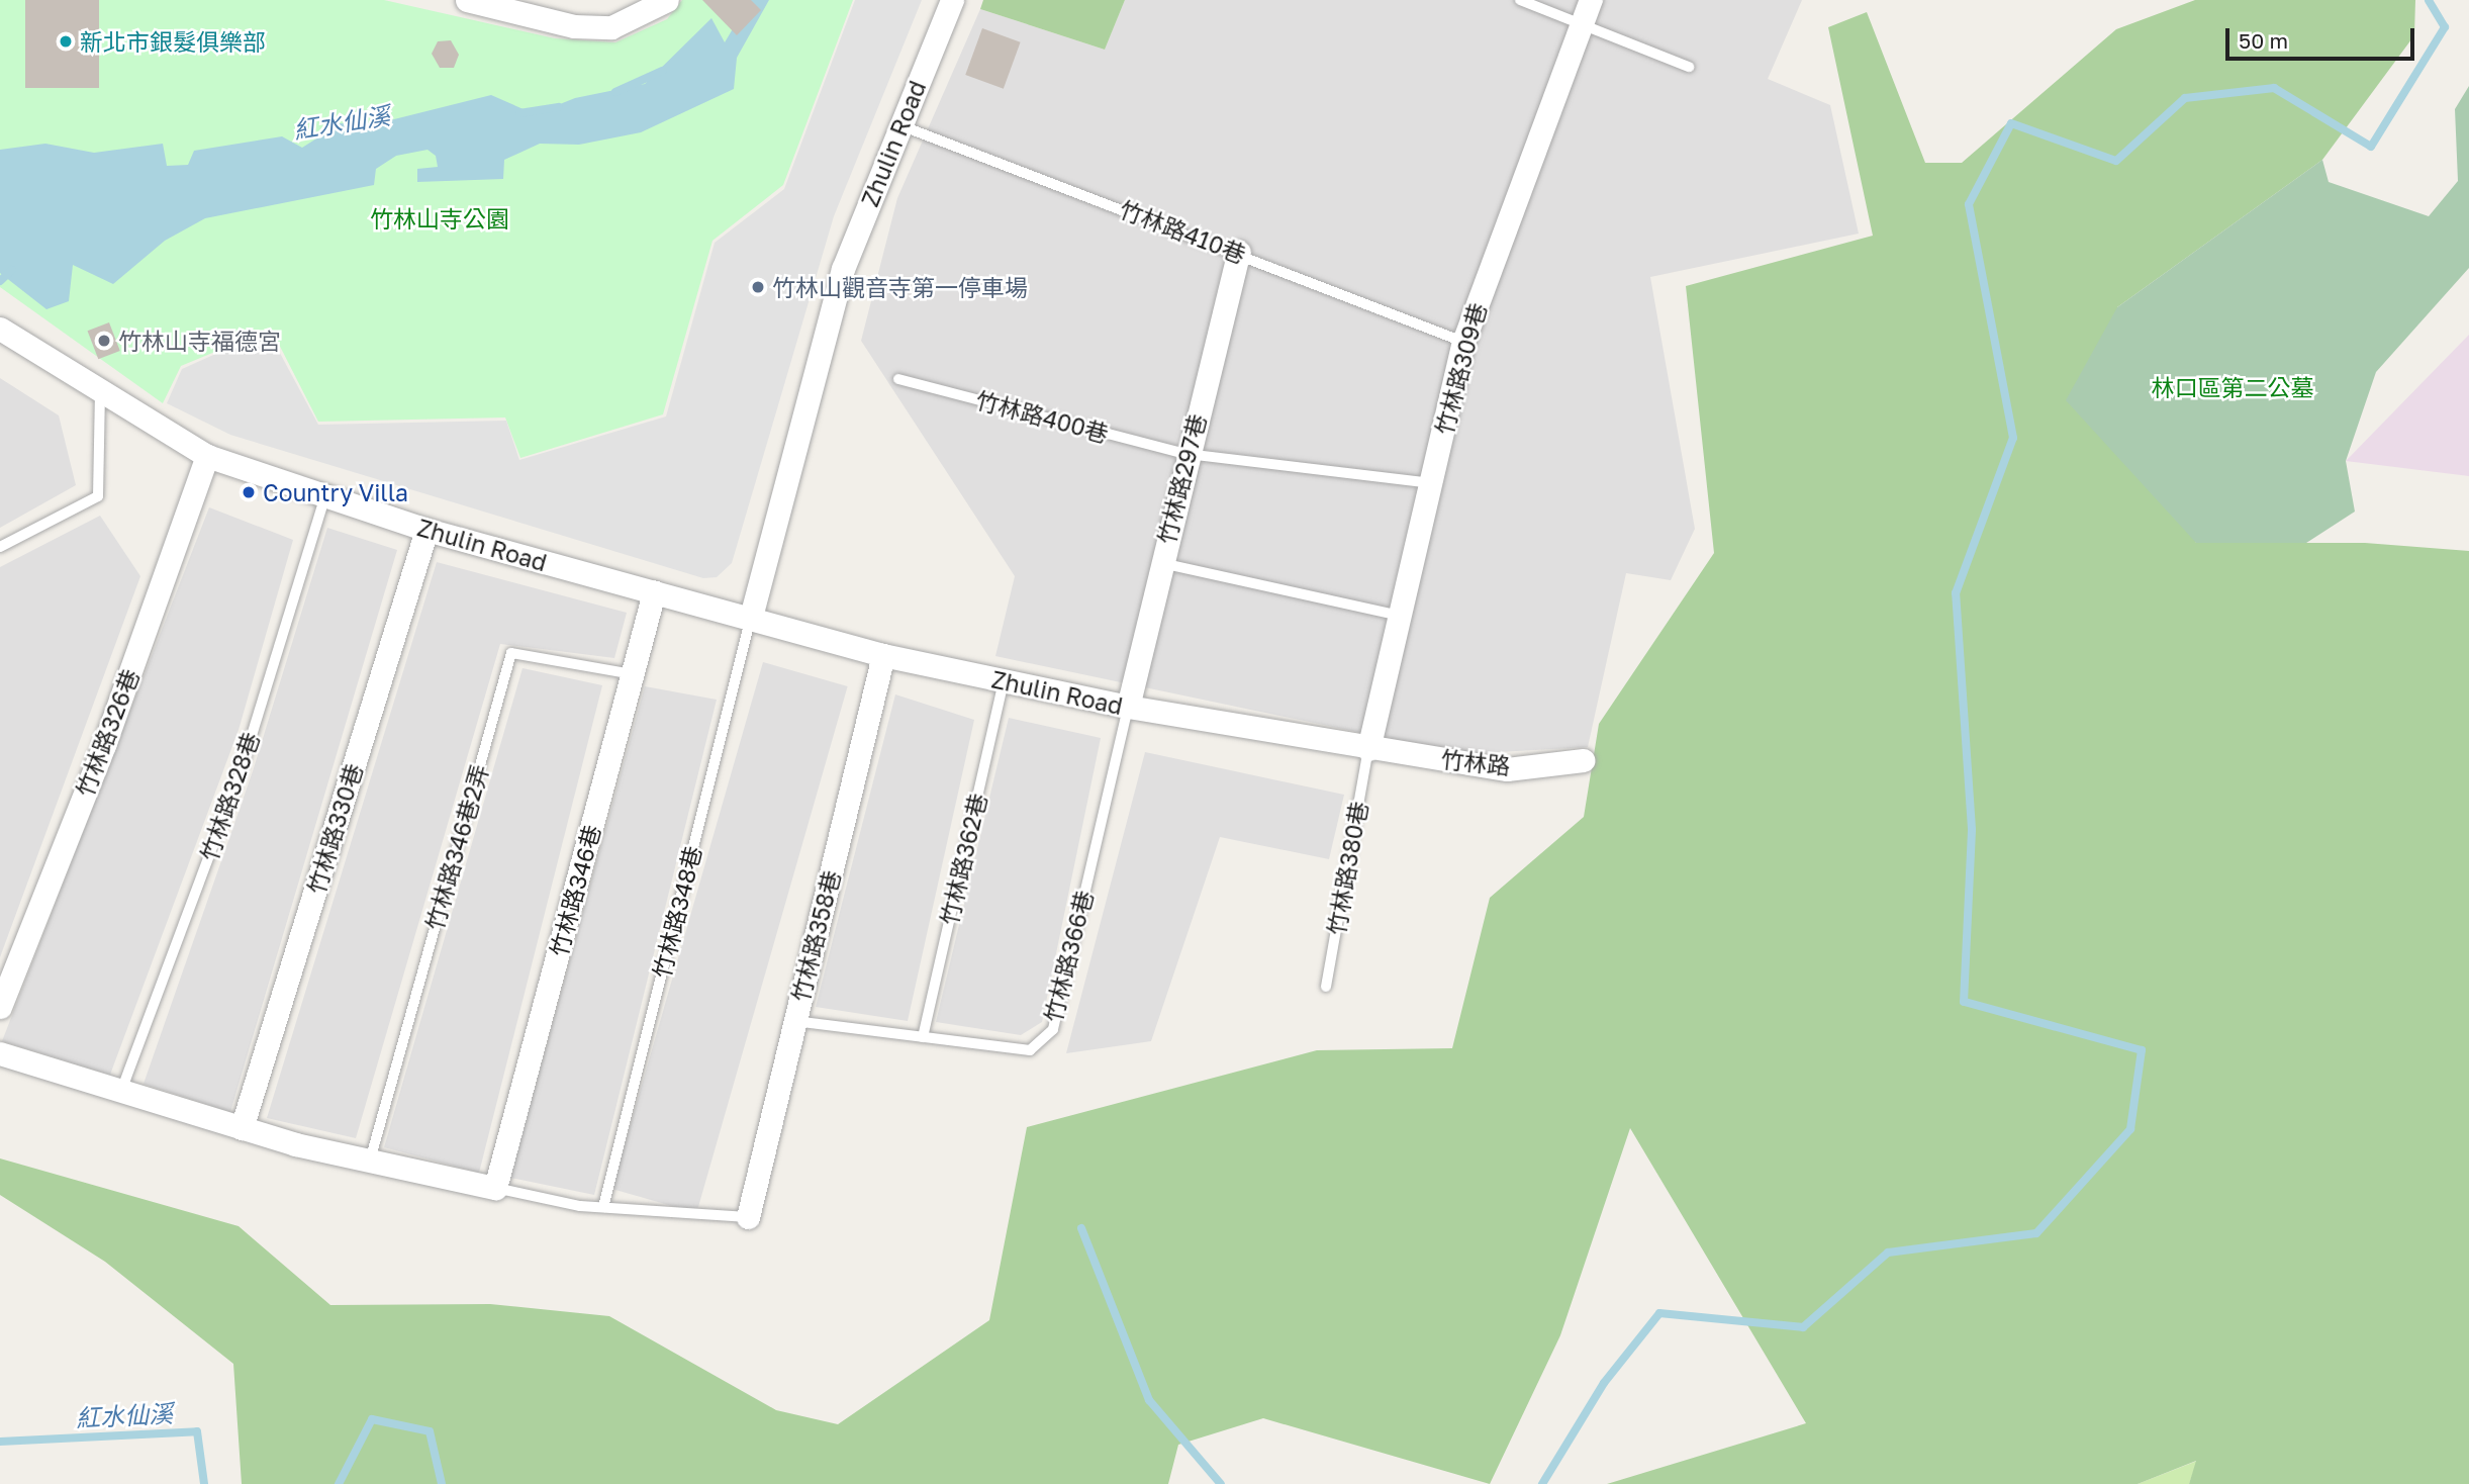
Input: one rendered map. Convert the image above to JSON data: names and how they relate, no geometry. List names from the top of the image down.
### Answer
{
  "streets": {
    "street": [
      "Zhulin Road",
      "竹林路309巷",
      "竹林路297巷",
      "竹林路326巷",
      "竹林路",
      "竹林路330巷",
      "竹林路346巷",
      "竹林路358巷"
    ],
    "lane": [
      "竹林路410巷",
      "竹林路400巷",
      "竹林路328巷",
      "竹林路346巷2弄",
      "竹林路362巷",
      "竹林路380巷",
      "竹林路348巷",
      "竹林路366巷"
    ]
  },
  "crossings": [
    ["Zhulin Road", "竹林路410巷"],
    ["Zhulin Road", "竹林路309巷"],
    ["Zhulin Road", "竹林路297巷"],
    ["Zhulin Road", "竹林路326巷"],
    ["Zhulin Road", "竹林路"],
    ["Zhulin Road", "竹林路328巷"],
    ["Zhulin Road", "竹林路330巷"],
    ["Zhulin Road", "竹林路362巷"],
    ["Zhulin Road", "竹林路380巷"],
    ["Zhulin Road", "竹林路346巷"],
    ["Zhulin Road", "竹林路348巷"],
    ["Zhulin Road", "竹林路358巷"],
    ["Zhulin Road", "竹林路366巷"],
    ["竹林路410巷", "竹林路309巷"],
    ["竹林路410巷", "竹林路297巷"],
    ["竹林路309巷", "竹林路400巷"],
    ["竹林路309巷", "竹林路"],
    ["竹林路309巷", "竹林路380巷"],
    ["竹林路400巷", "竹林路297巷"],
    ["竹林路297巷", "竹林路366巷"],
    ["竹林路", "竹林路380巷"],
    ["竹林路346巷2弄", "竹林路346巷"],
    ["竹林路362巷", "竹林路366巷"],
    ["竹林路358巷", "竹林路366巷"]
  ],
  "water": ["紅水仙溪"],
  "parks": ["竹林山寺公園", "林口區第二公墓"],
  "places": [
    "新北市銀髮俱樂部",
    "竹林山觀音寺第一停車場",
    "竹林山寺福德宮",
    "Country Villa"
  ],
  "scale_bar": "50 m"
}
